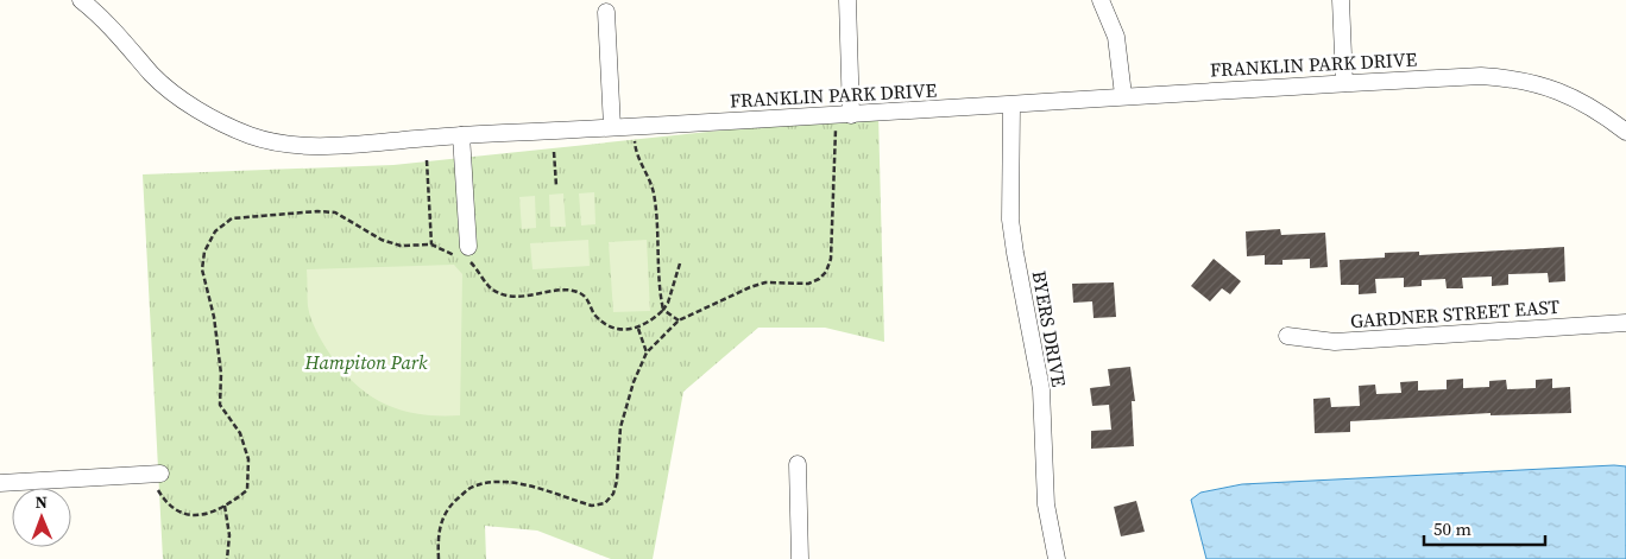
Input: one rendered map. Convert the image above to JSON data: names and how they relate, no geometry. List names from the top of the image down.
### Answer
{
  "streets": {
    "street": ["FRANKLIN PARK DRIVE", "GARDNER STREET EAST", "BYERS DRIVE"]
  },
  "crossings": [
    ["FRANKLIN PARK DRIVE", "BYERS DRIVE"]
  ],
  "parks": ["Hampiton Park"],
  "scale_bar": "50 m",
  "north": "top"
}
